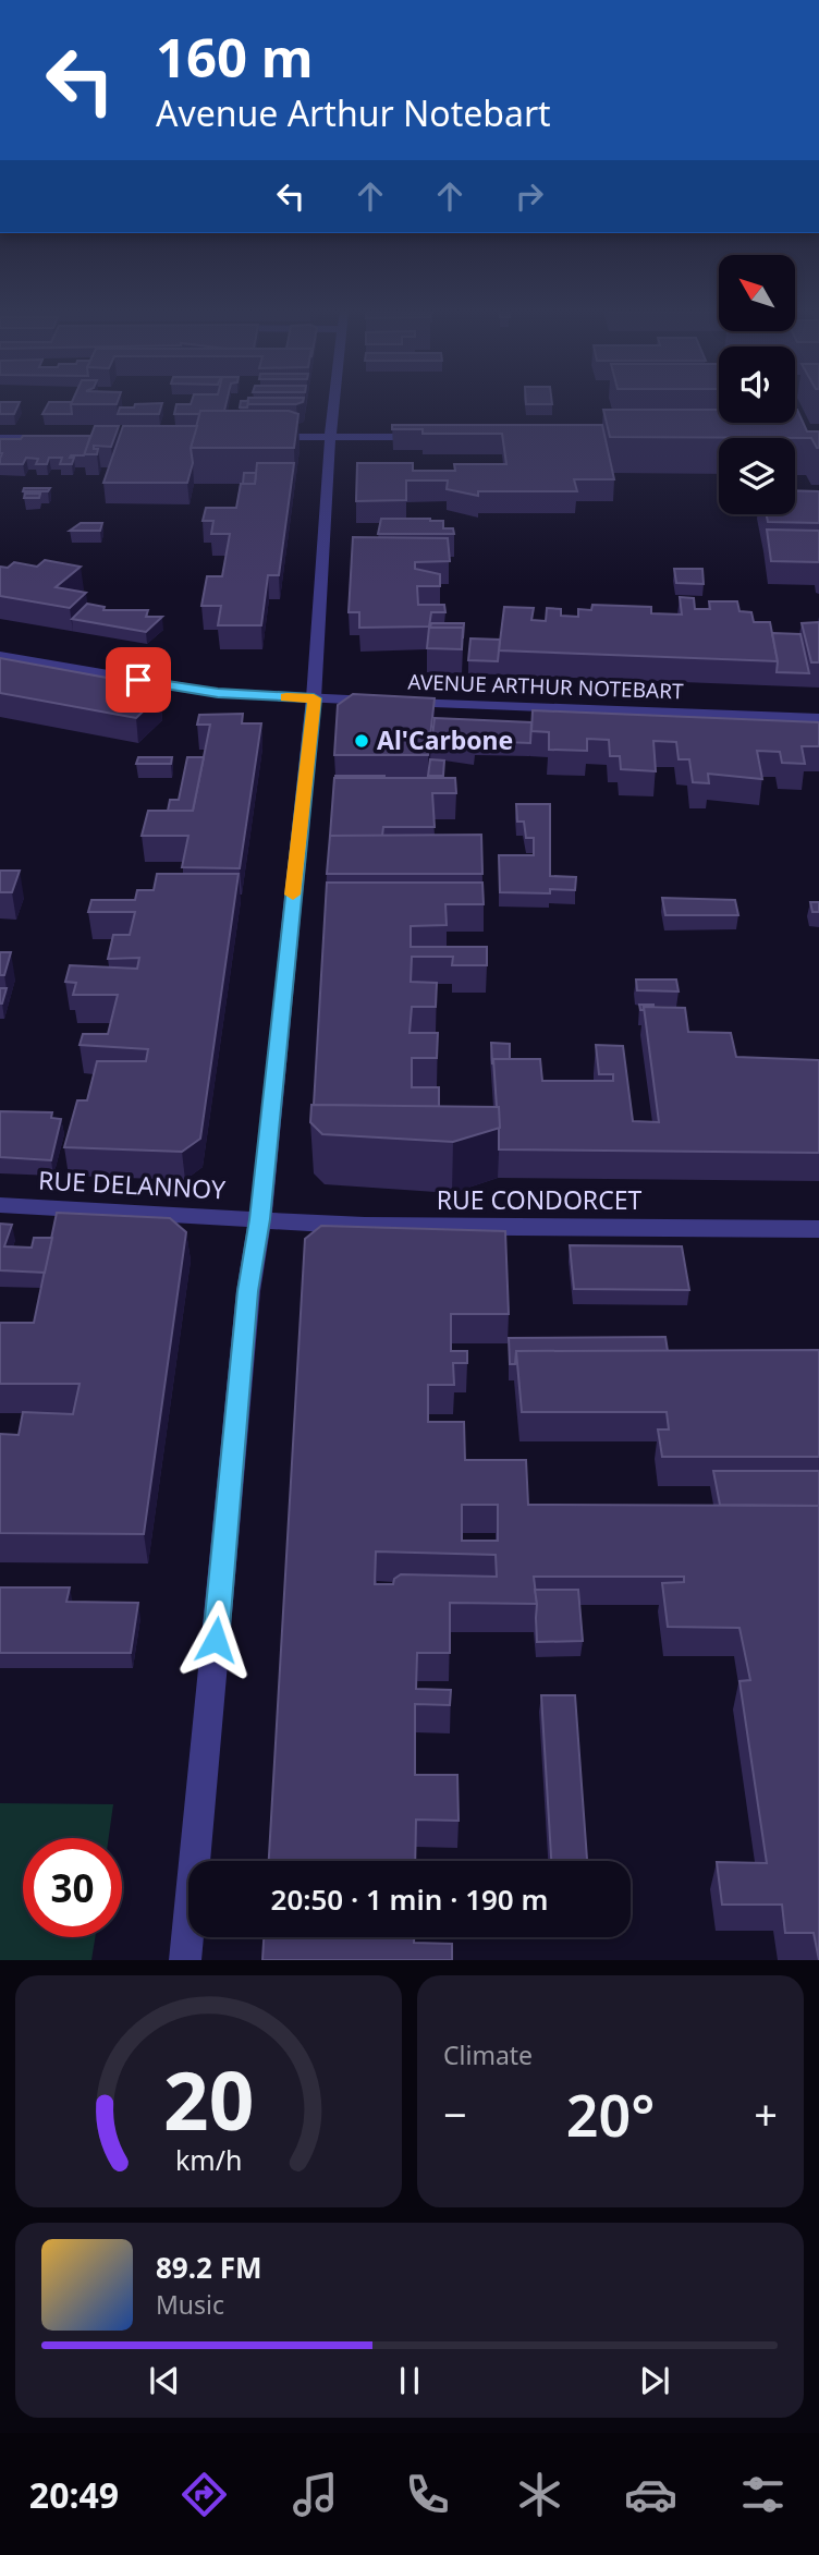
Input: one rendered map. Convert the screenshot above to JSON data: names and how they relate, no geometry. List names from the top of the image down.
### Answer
{
  "streets": {
    "street": ["AVENUE ARTHUR NOTEBART", "RUE DELANNOY", "RUE CONDORCET"]
  },
  "crossings": [
    ["RUE DELANNOY", "RUE CONDORCET"]
  ],
  "places": ["Al'Carbone"],
  "north": "top left",
  "page": {
    "turn": ["160 m", "Avenue Arthur Notebart"],
    "limit": "30",
    "trip": "20:50 · 1 min · 190 m",
    "tile": "Climate",
    "heat": ["−", "20°", "+"],
    "song": ["89.2 FM", "Music"],
    "tabs": "20:49",
    "gauge": ["20", "km/h"]
  }
}
